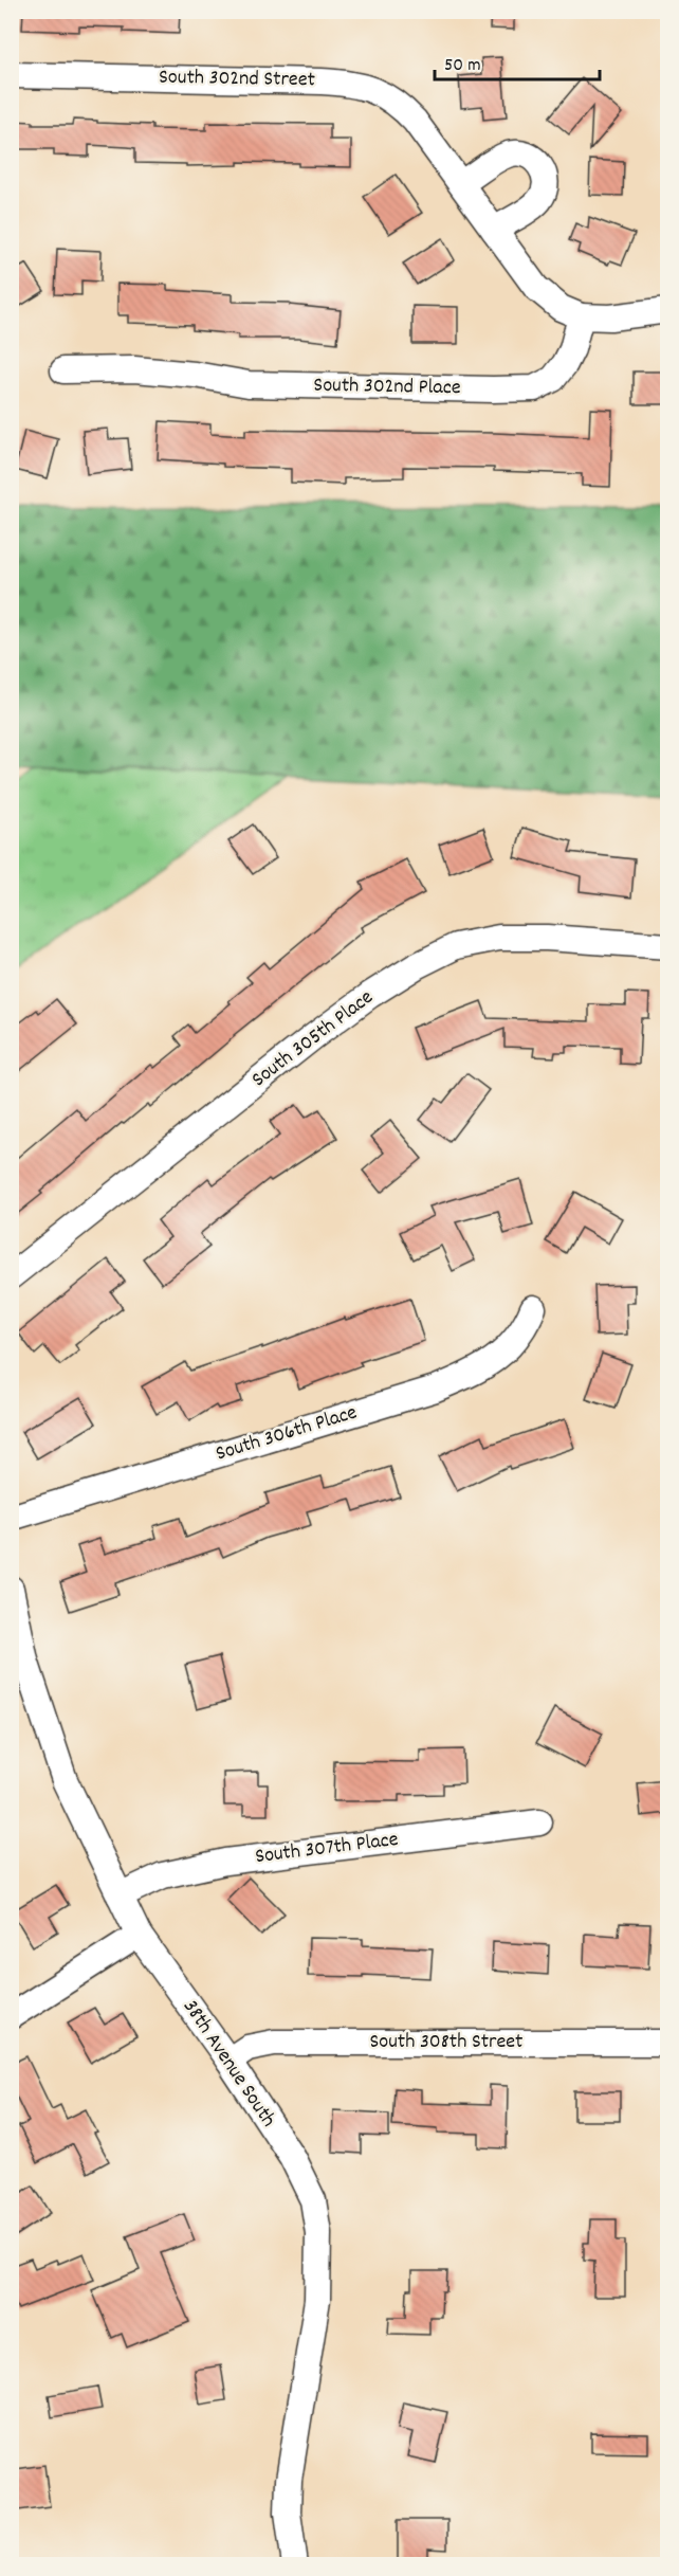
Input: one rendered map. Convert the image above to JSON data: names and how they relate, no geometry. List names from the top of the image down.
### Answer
{
  "streets": {
    "street": [
      "South 302nd Street",
      "South 302nd Place",
      "South 305th Place",
      "South 306th Place",
      "South 307th Place",
      "South 308th Street",
      "38th Avenue South"
    ]
  },
  "crossings": [
    ["South 302nd Street", "South 302nd Place"],
    ["South 307th Place", "38th Avenue South"],
    ["South 308th Street", "38th Avenue South"]
  ],
  "scale_bar": "50 m"
}
